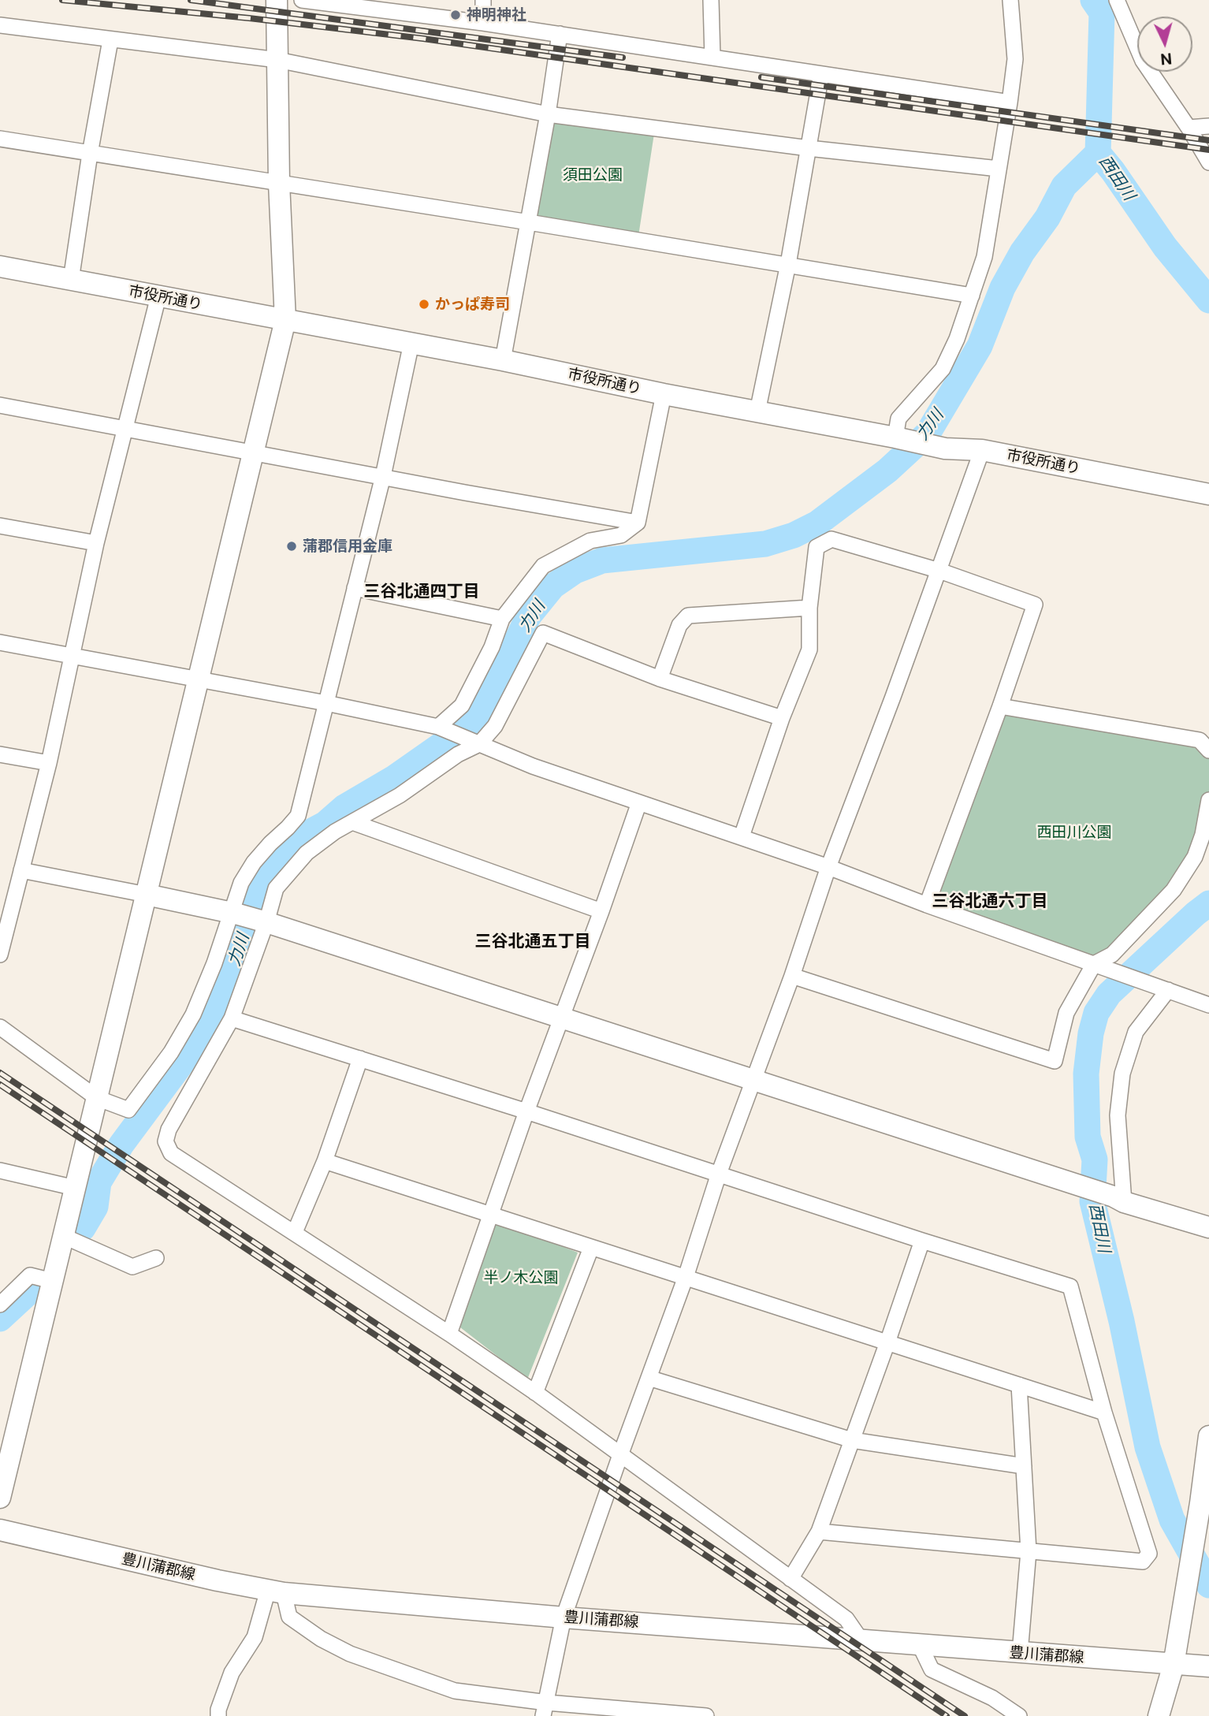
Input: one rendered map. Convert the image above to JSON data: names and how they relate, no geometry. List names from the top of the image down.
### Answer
{
  "streets": {
    "street": ["市役所通り", "豊川蒲郡線"]
  },
  "districts": ["三谷北通四丁目", "三谷北通六丁目", "三谷北通五丁目"],
  "water": ["西田川", "力川"],
  "parks": ["須田公園", "西田川公園", "半ノ木公園"],
  "places": ["神明神社", "かっぱ寿司", "蒲郡信用金庫"],
  "north": "bottom"
}
